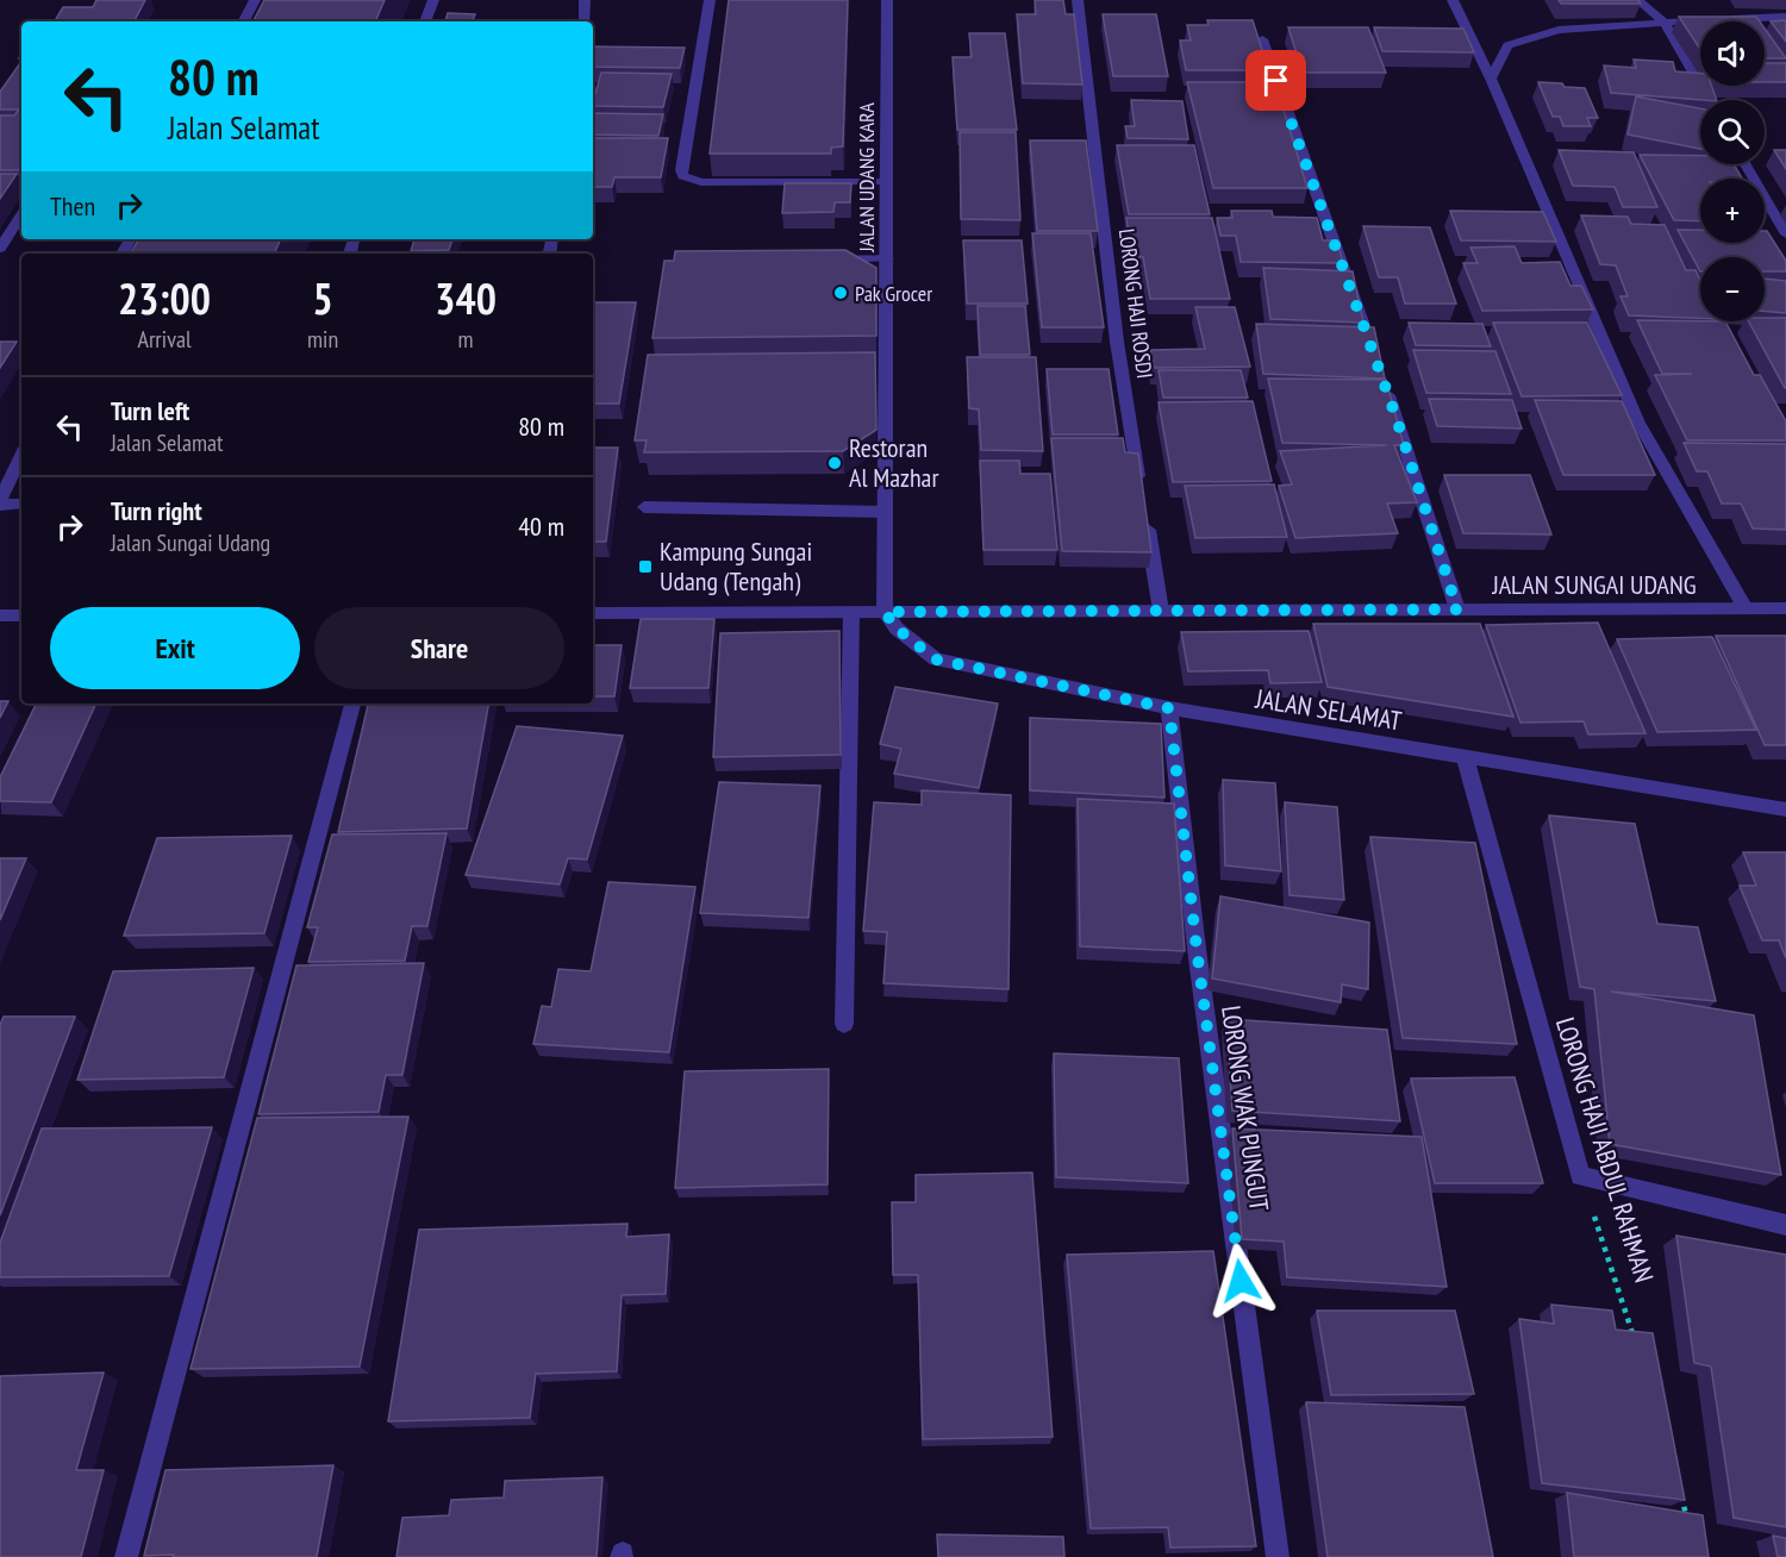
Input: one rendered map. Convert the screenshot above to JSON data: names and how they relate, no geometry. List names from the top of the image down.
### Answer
{
  "streets": {
    "street": [
      "JALAN UDANG KARA",
      "LORONG HAJI ROSDI",
      "JALAN SUNGAI UDANG",
      "JALAN SELAMAT",
      "LORONG WAK PUNGUT",
      "LORONG HAJI ABDUL RAHMAN"
    ]
  },
  "crossings": [
    ["JALAN UDANG KARA", "JALAN SUNGAI UDANG"],
    ["JALAN UDANG KARA", "JALAN SELAMAT"],
    ["JALAN SUNGAI UDANG", "JALAN SELAMAT"],
    ["JALAN SELAMAT", "LORONG WAK PUNGUT"],
    ["JALAN SELAMAT", "LORONG HAJI ABDUL RAHMAN"]
  ],
  "places": {
    "other": ["Pak Grocer", "Restoran Al Mazhar"],
    "transit": ["Kampung Sungai Udang (Tengah)"]
  },
  "page": {
    "map_buttons": ["+", "−"],
    "turn": ["80 m", "Jalan Selamat"],
    "then": "Then",
    "eta": [
      "23:00",
      "Arrival",
      "5",
      "min",
      "340",
      "m"
    ],
    "list": [
      {
        "name": "Turn left",
        "note": "Jalan Selamat",
        "value": "80 m"
      },
      {
        "name": "Turn right",
        "note": "Jalan Sungai Udang",
        "value": "40 m"
      }
    ],
    "buttons": ["Exit", "Share"]
  }
}
